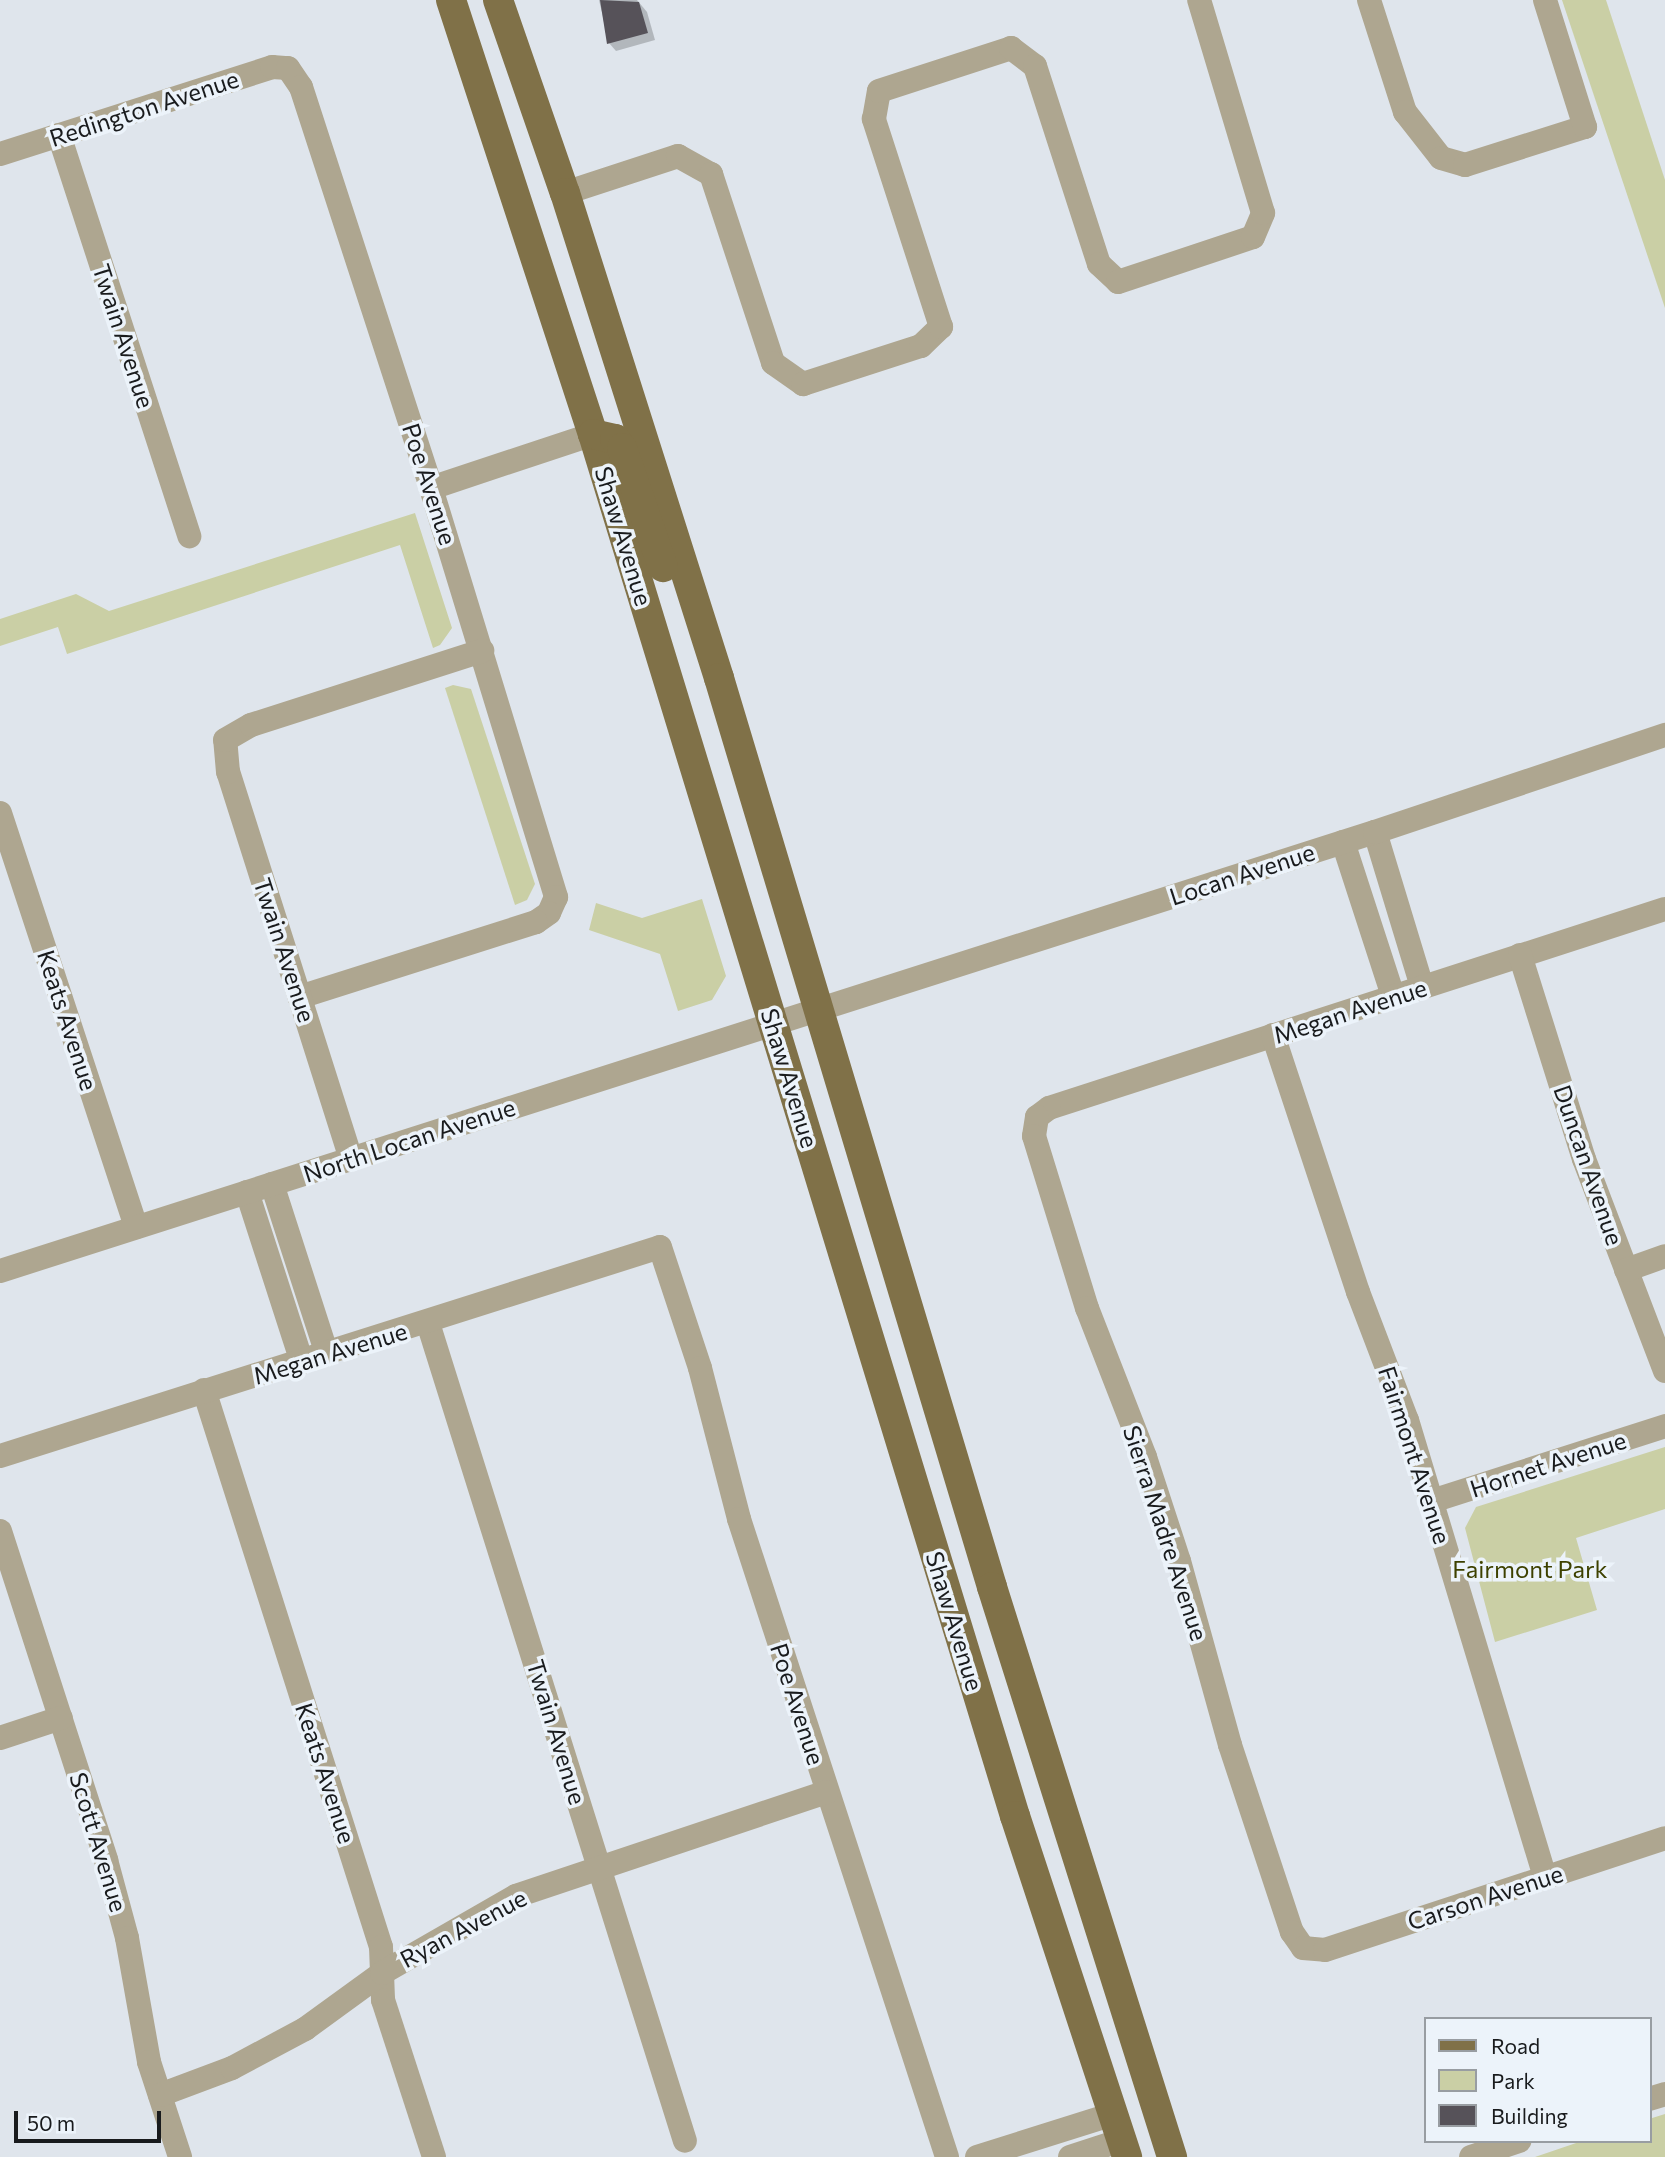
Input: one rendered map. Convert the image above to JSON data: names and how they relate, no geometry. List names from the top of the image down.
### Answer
{
  "streets": {
    "main road": ["Shaw Avenue"],
    "street": [
      "Redington Avenue",
      "Twain Avenue",
      "Poe Avenue",
      "Locan Avenue",
      "Megan Avenue",
      "Keats Avenue",
      "North Locan Avenue",
      "Duncan Avenue",
      "Fairmont Avenue",
      "Hornet Avenue",
      "Sierra Madre Avenue",
      "Scott Avenue",
      "Carson Avenue",
      "Ryan Avenue"
    ]
  },
  "crossings": [
    ["Redington Avenue", "Twain Avenue"],
    ["Redington Avenue", "Poe Avenue"],
    ["Twain Avenue", "Poe Avenue"],
    ["Twain Avenue", "Megan Avenue"],
    ["Twain Avenue", "North Locan Avenue"],
    ["Twain Avenue", "Ryan Avenue"],
    ["Poe Avenue", "Megan Avenue"],
    ["Poe Avenue", "Ryan Avenue"],
    ["Shaw Avenue", "Locan Avenue"],
    ["Shaw Avenue", "North Locan Avenue"],
    ["Locan Avenue", "North Locan Avenue"],
    ["Megan Avenue", "Keats Avenue"],
    ["Megan Avenue", "Duncan Avenue"],
    ["Megan Avenue", "Fairmont Avenue"],
    ["Megan Avenue", "Sierra Madre Avenue"],
    ["Keats Avenue", "North Locan Avenue"],
    ["Keats Avenue", "Ryan Avenue"],
    ["Fairmont Avenue", "Hornet Avenue"],
    ["Fairmont Avenue", "Carson Avenue"],
    ["Sierra Madre Avenue", "Carson Avenue"],
    ["Scott Avenue", "Ryan Avenue"]
  ],
  "parks": ["Fairmont Park"],
  "legend": ["Road", "Park", "Building"],
  "scale_bar": "50 m"
}
